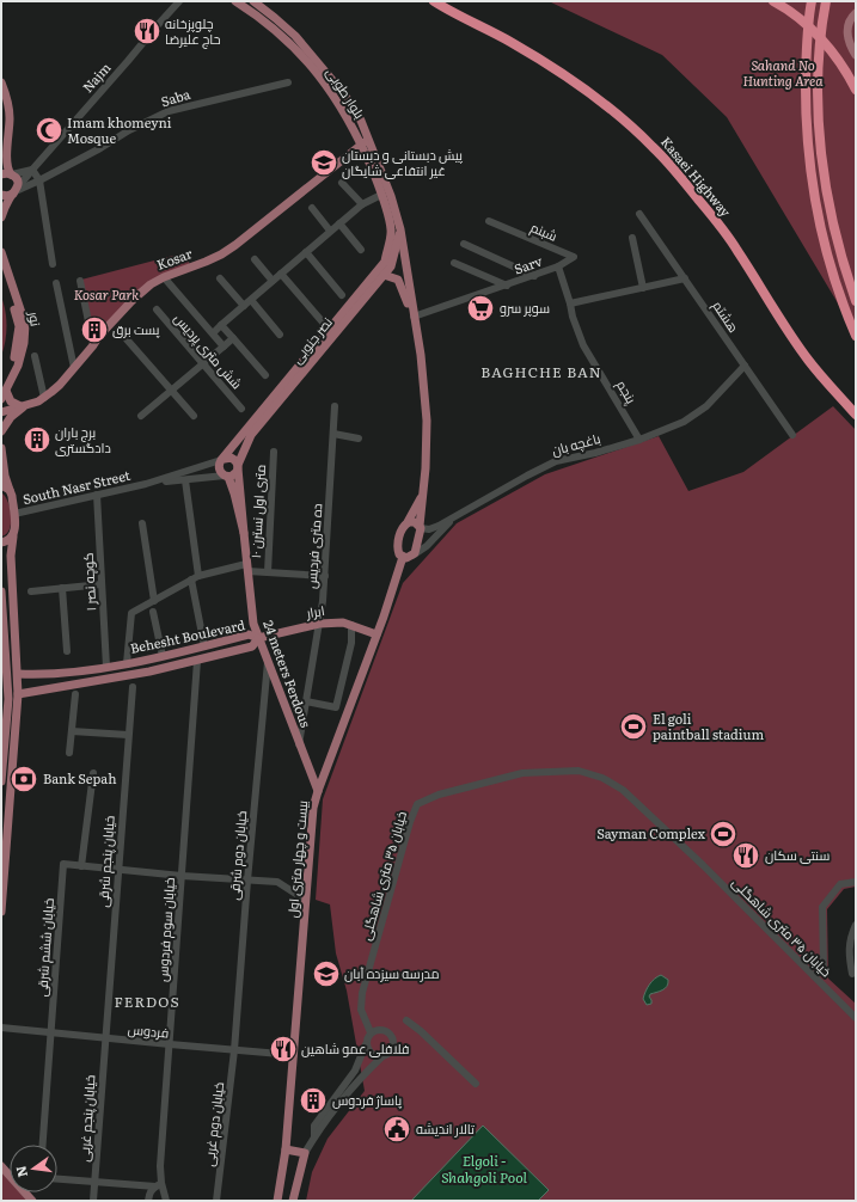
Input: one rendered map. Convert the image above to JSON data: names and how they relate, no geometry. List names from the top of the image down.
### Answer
{
  "streets": {
    "highway": ["Kasaei Highway"],
    "main road": [
      "بلوار طوبی",
      "Kosar",
      "نور",
      "نصر جنوبی",
      "ابرار",
      "Behesht Boulevard",
      "24 meters Ferdous",
      "بیست و چهار متری اول"
    ],
    "street": [
      "Najm",
      "Saba",
      "شبنم",
      "Sarv",
      "هشتم",
      "شش متری پردیس",
      "پنجم",
      "باغچه بان",
      "South Nasr Street",
      "۱۰ متری اول نسترن",
      "ده متری فردیس",
      "کوچه نصر ۱",
      "خیابان دوم شرقی",
      "خیابان پنجم شرقی",
      "خیابان ۳۵ متری شاهگلی",
      "خیابان سوم فردوس",
      "خیابان ششم شرقی",
      "فردوس",
      "خیابان پنجم غربی",
      "خیابان دوم غربی"
    ]
  },
  "crossings": [
    ["Najm", "Saba"],
    ["بلوار طوبی", "Kosar"],
    ["بلوار طوبی", "نصر جنوبی"],
    ["شبنم", "Sarv"],
    ["Sarv", "پنجم"],
    ["هشتم", "باغچه بان"],
    ["نصر جنوبی", "South Nasr Street"],
    ["نصر جنوبی", "24 meters Ferdous"],
    ["پنجم", "باغچه بان"],
    ["South Nasr Street", "کوچه نصر ۱"],
    ["South Nasr Street", "24 meters Ferdous"],
    ["ده متری فردیس", "ابرار"],
    ["ده متری فردیس", "24 meters Ferdous"],
    ["کوچه نصر ۱", "Behesht Boulevard"],
    ["ابرار", "Behesht Boulevard"],
    ["ابرار", "24 meters Ferdous"],
    ["ابرار", "بیست و چهار متری اول"],
    ["Behesht Boulevard", "24 meters Ferdous"],
    ["Behesht Boulevard", "خیابان سوم فردوس"],
    ["24 meters Ferdous", "خیابان دوم شرقی"],
    ["24 meters Ferdous", "بیست و چهار متری اول"],
    ["خیابان دوم شرقی", "فردوس"],
    ["خیابان دوم شرقی", "خیابان دوم غربی"],
    ["بیست و چهار متری اول", "فردوس"],
    ["خیابان پنجم شرقی", "فردوس"],
    ["خیابان پنجم شرقی", "خیابان پنجم غربی"],
    ["خیابان سوم فردوس", "فردوس"],
    ["خیابان ششم شرقی", "فردوس"],
    ["فردوس", "خیابان پنجم غربی"],
    ["فردوس", "خیابان دوم غربی"]
  ],
  "districts": ["BAGHCHE BAN", "FERDOS"],
  "water": ["Elgoli - Shahgoli Pool"],
  "parks": ["Sahand No Hunting Area", "Kosar Park"],
  "places": {
    "restaurant": ["چلوپزخانه حاج علیرضا", "سنتی سکان", "فلافلی عمو شاهین"],
    "mosque": ["Imam khomeyni Mosque"],
    "school or university": ["پیش دبستانی و دبستان غیر انتفاعی شایگان", "مدرسه سیزده آبان"],
    "supermarket": ["سوپر سرو"],
    "building": ["پست برق", "برج باران دادگستری", "پاساژ فردوس"],
    "sports": ["El goli paintball stadium", "Sayman Complex"],
    "bank": ["Bank Sepah"],
    "public building": ["تالار اندیشه"]
  },
  "north": "left"
}
